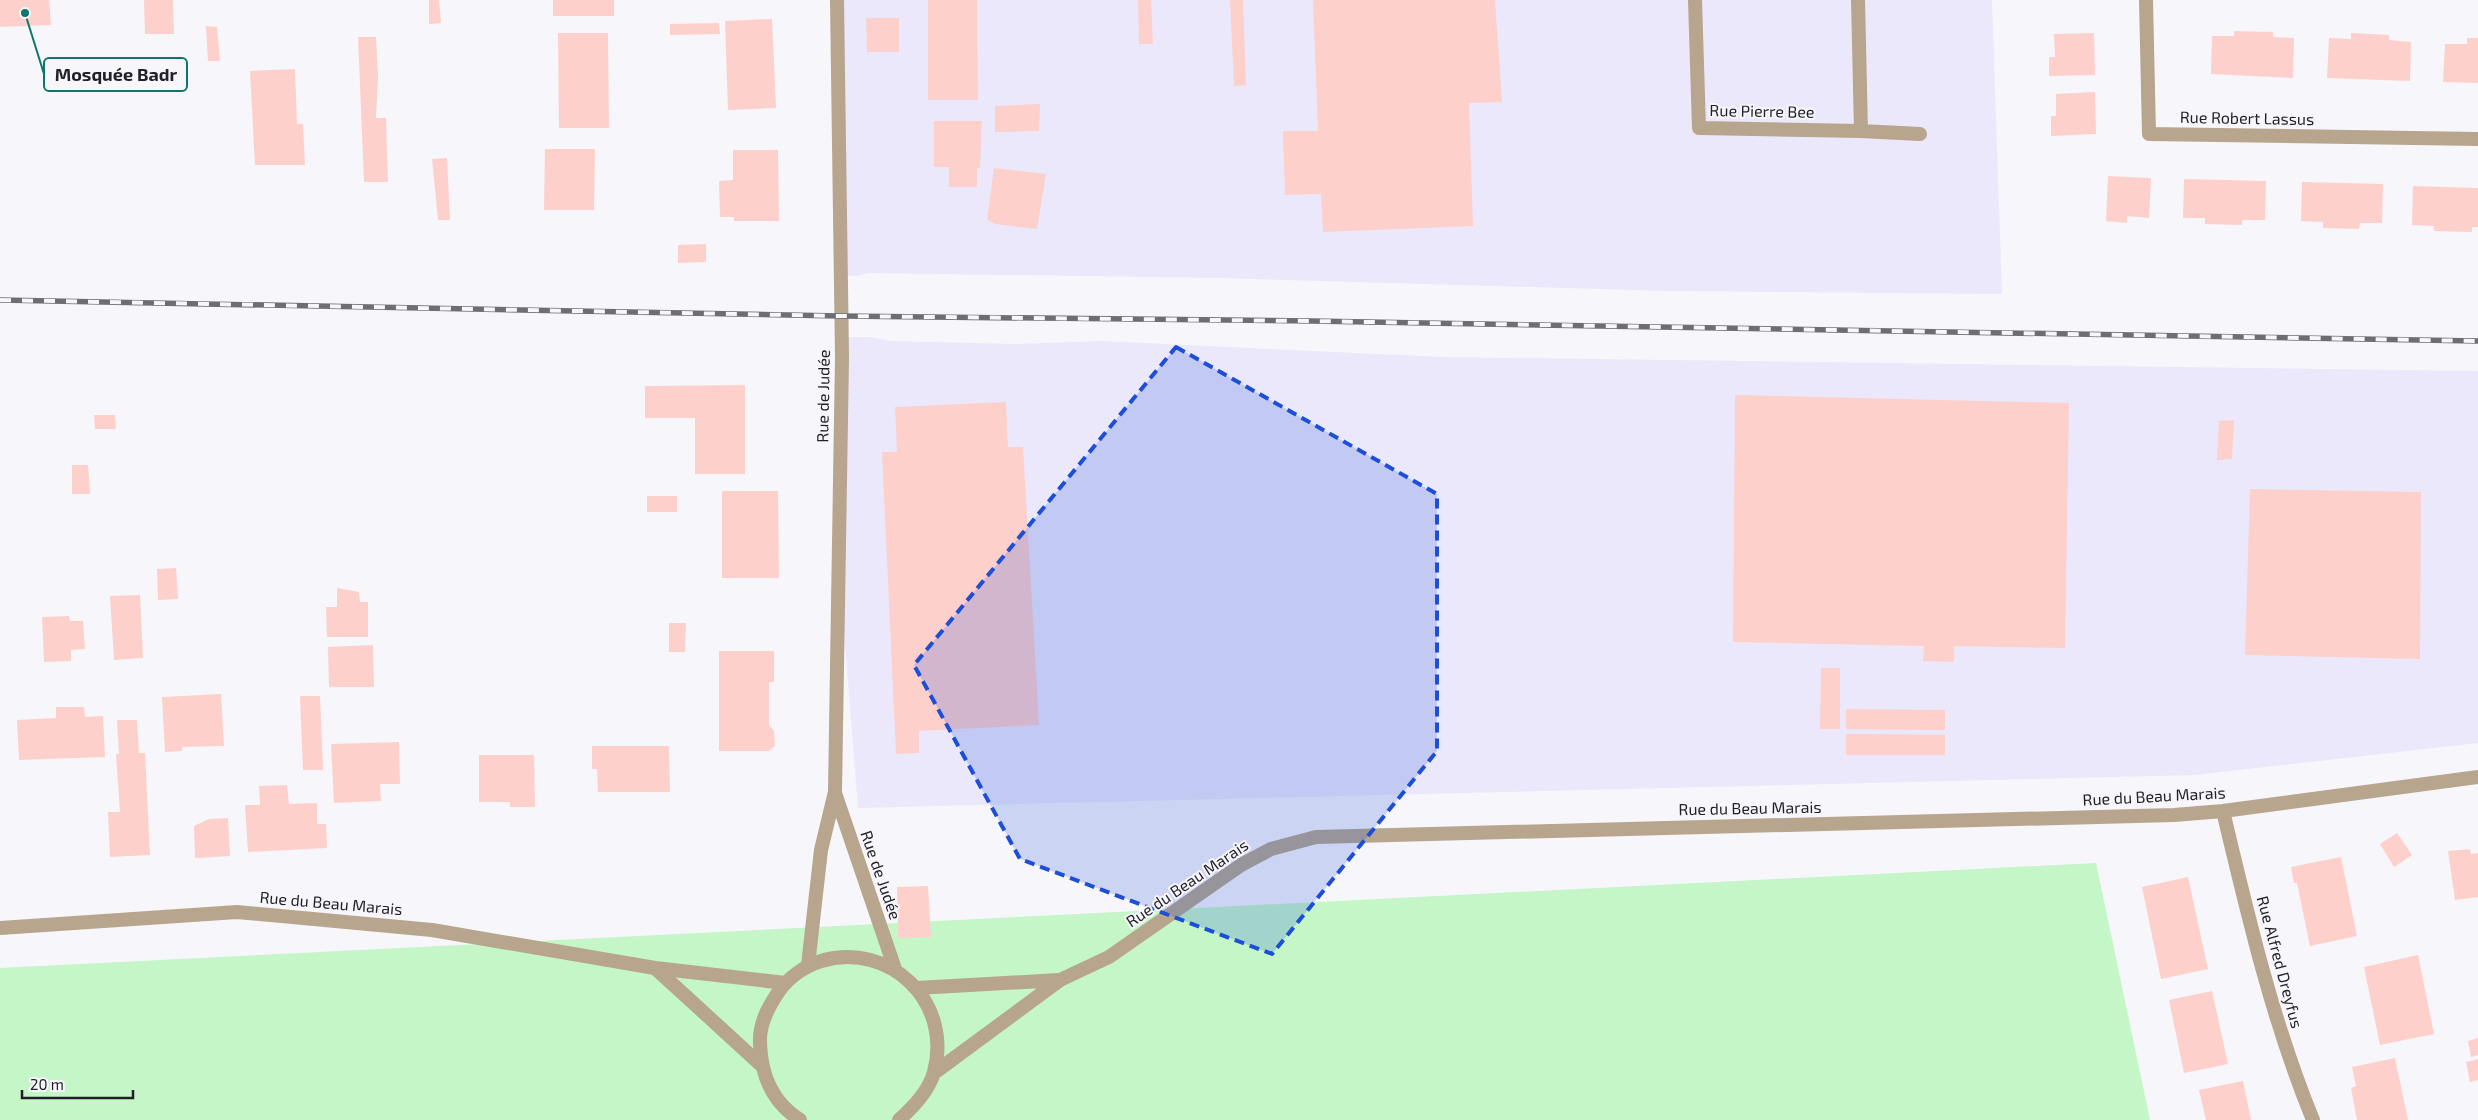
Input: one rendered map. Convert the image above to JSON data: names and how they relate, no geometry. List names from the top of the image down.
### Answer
{
  "streets": {
    "street": [
      "Rue Pierre Bee",
      "Rue Robert Lassus",
      "Rue de Judée",
      "Rue du Beau Marais",
      "Rue Alfred Dreyfus"
    ]
  },
  "crossings": [
    ["Rue du Beau Marais", "Rue Alfred Dreyfus"]
  ],
  "places": ["Mosquée Badr"],
  "scale_bar": "20 m"
}
